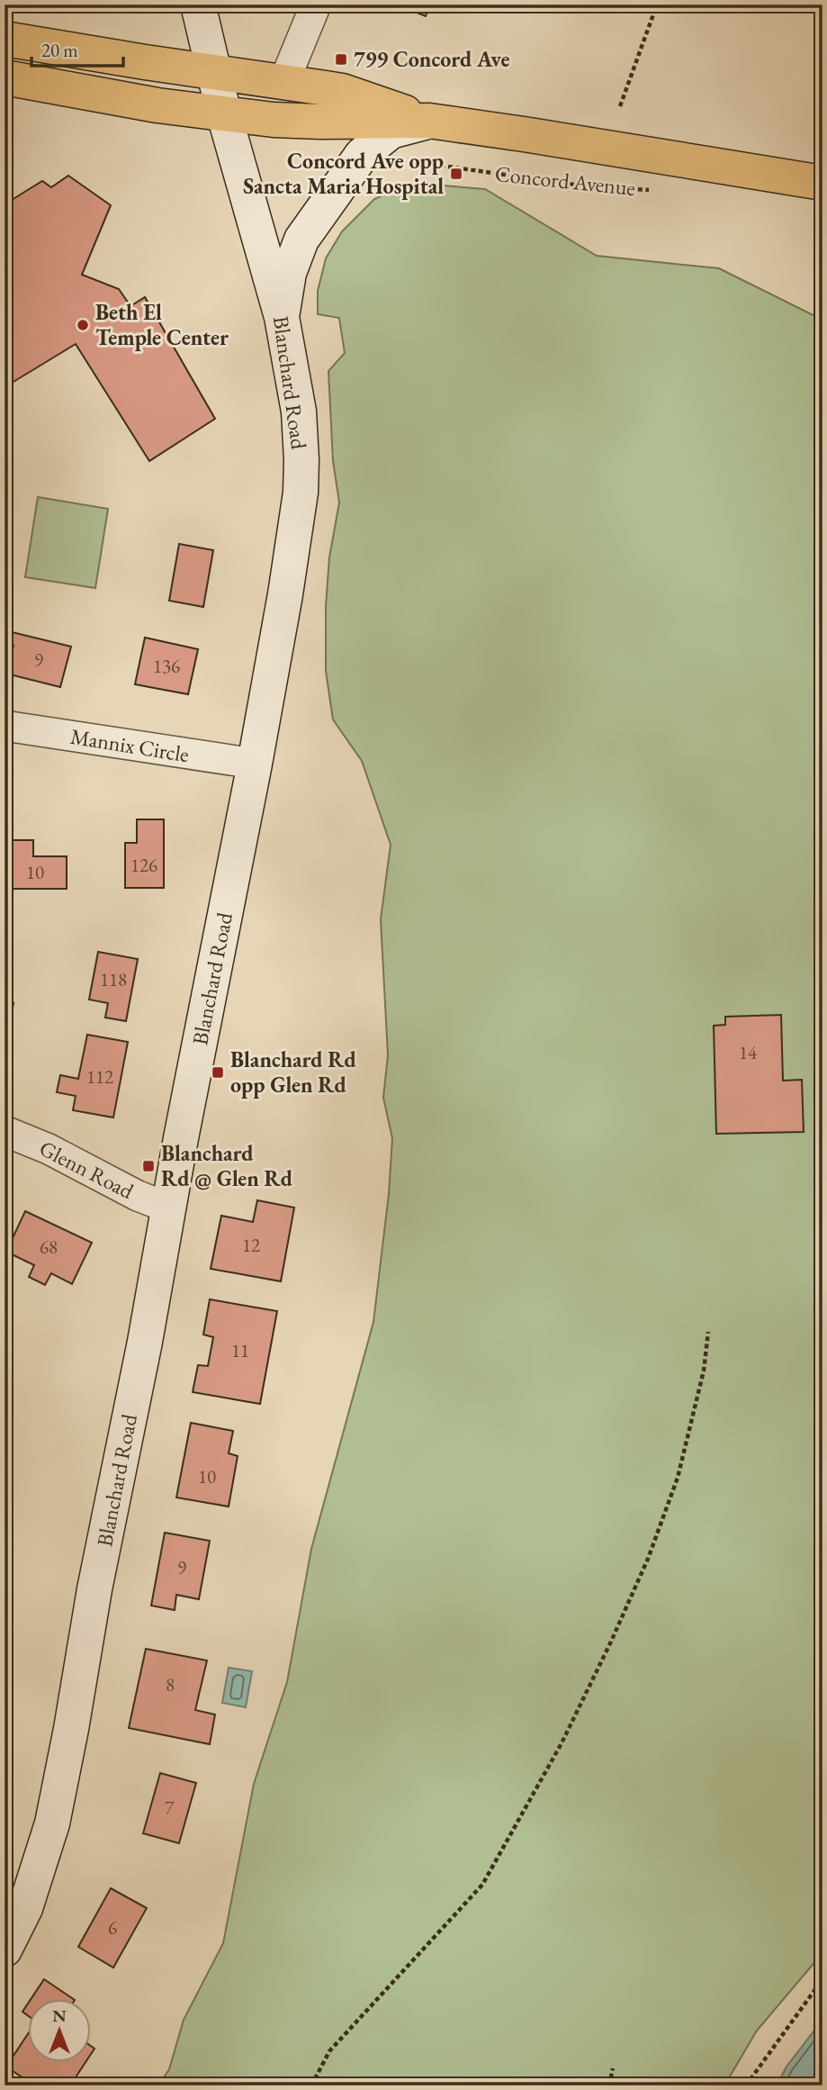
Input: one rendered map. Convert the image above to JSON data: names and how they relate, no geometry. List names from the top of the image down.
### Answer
{
  "streets": {
    "main road": ["Concord Avenue"],
    "street": ["Blanchard Road", "Mannix Circle", "Glenn Road"]
  },
  "crossings": [
    ["Concord Avenue", "Blanchard Road"],
    ["Blanchard Road", "Mannix Circle"],
    ["Blanchard Road", "Glenn Road"]
  ],
  "places": {
    "transit": [
      "799 Concord Ave",
      "Concord Ave opp Sancta Maria Hospital",
      "Blanchard Rd opp Glen Rd",
      "Blanchard Rd @ Glen Rd"
    ],
    "other": ["Beth El Temple Center"]
  },
  "house_numbers": [
    "9",
    "136",
    "126",
    "10",
    "118",
    "14",
    "112",
    "12",
    "68",
    "11",
    "10",
    "9",
    "8",
    "7",
    "6"
  ],
  "scale_bar": "20 m",
  "north": "top"
}
